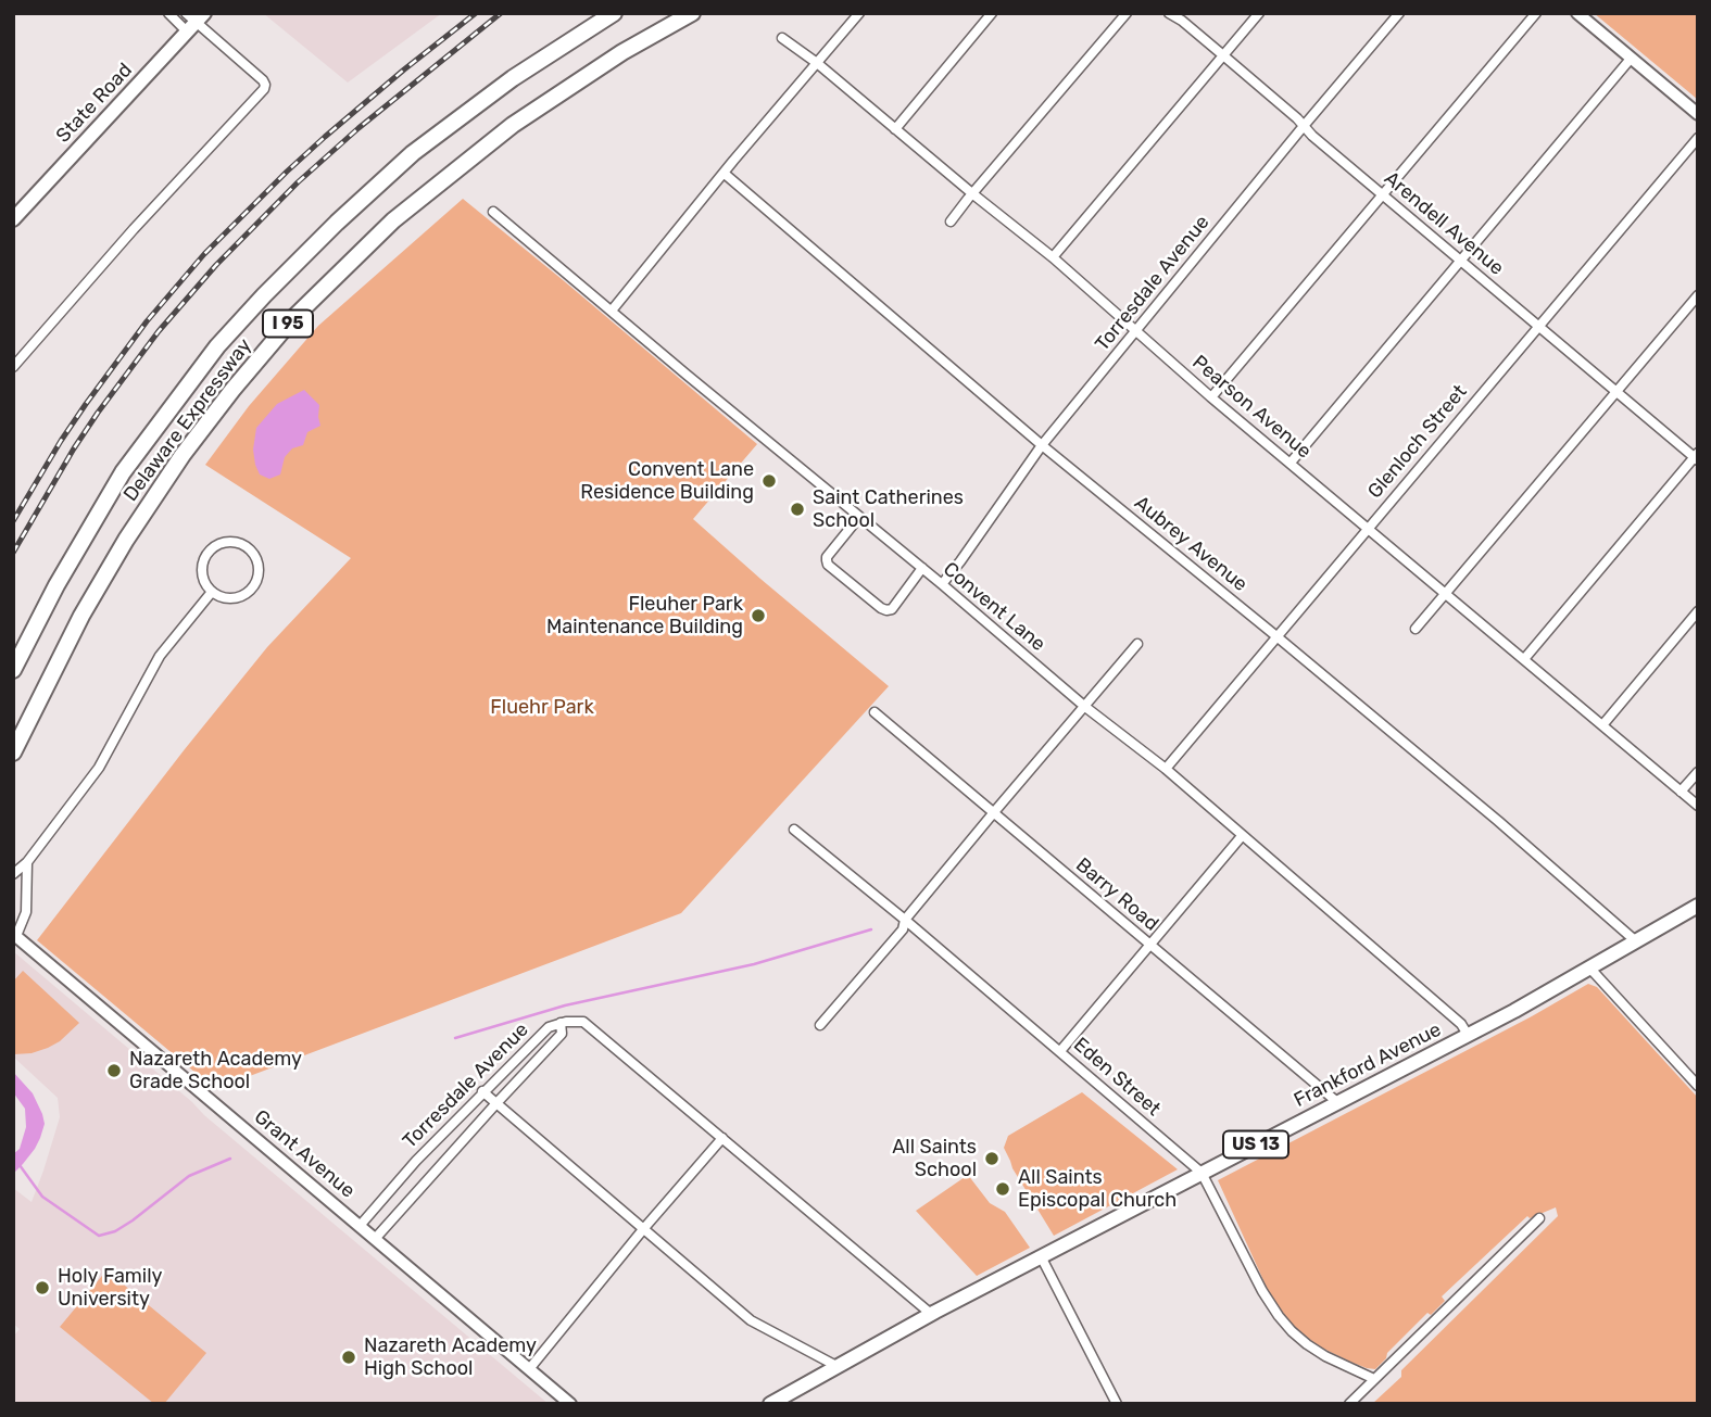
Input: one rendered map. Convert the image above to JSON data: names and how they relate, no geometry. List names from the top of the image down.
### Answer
{
  "streets": {
    "highway": ["I 95", "Delaware Expressway"],
    "main road": ["State Road", "Frankford Avenue", "US 13"],
    "street": [
      "Arendell Avenue",
      "Torresdale Avenue",
      "Pearson Avenue",
      "Glenloch Street",
      "Aubrey Avenue",
      "Convent Lane",
      "Barry Road",
      "Eden Street",
      "Grant Avenue"
    ]
  },
  "crossings": [
    ["Arendell Avenue", "Torresdale Avenue"],
    ["Arendell Avenue", "Glenloch Street"],
    ["Torresdale Avenue", "Pearson Avenue"],
    ["Torresdale Avenue", "Aubrey Avenue"],
    ["Torresdale Avenue", "Convent Lane"],
    ["Torresdale Avenue", "Grant Avenue"],
    ["Pearson Avenue", "Glenloch Street"],
    ["Glenloch Street", "Aubrey Avenue"],
    ["Glenloch Street", "Convent Lane"],
    ["Aubrey Avenue", "Frankford Avenue"],
    ["Convent Lane", "Frankford Avenue"],
    ["Barry Road", "Frankford Avenue"],
    ["Frankford Avenue", "Eden Street"]
  ],
  "parks": ["Fluehr Park"],
  "places": [
    "Convent Lane Residence Building",
    "Saint Catherines School",
    "Fleuher Park Maintenance Building",
    "Nazareth Academy Grade School",
    "All Saints School",
    "All Saints Episcopal Church",
    "Holy Family University",
    "Nazareth Academy High School"
  ]
}
